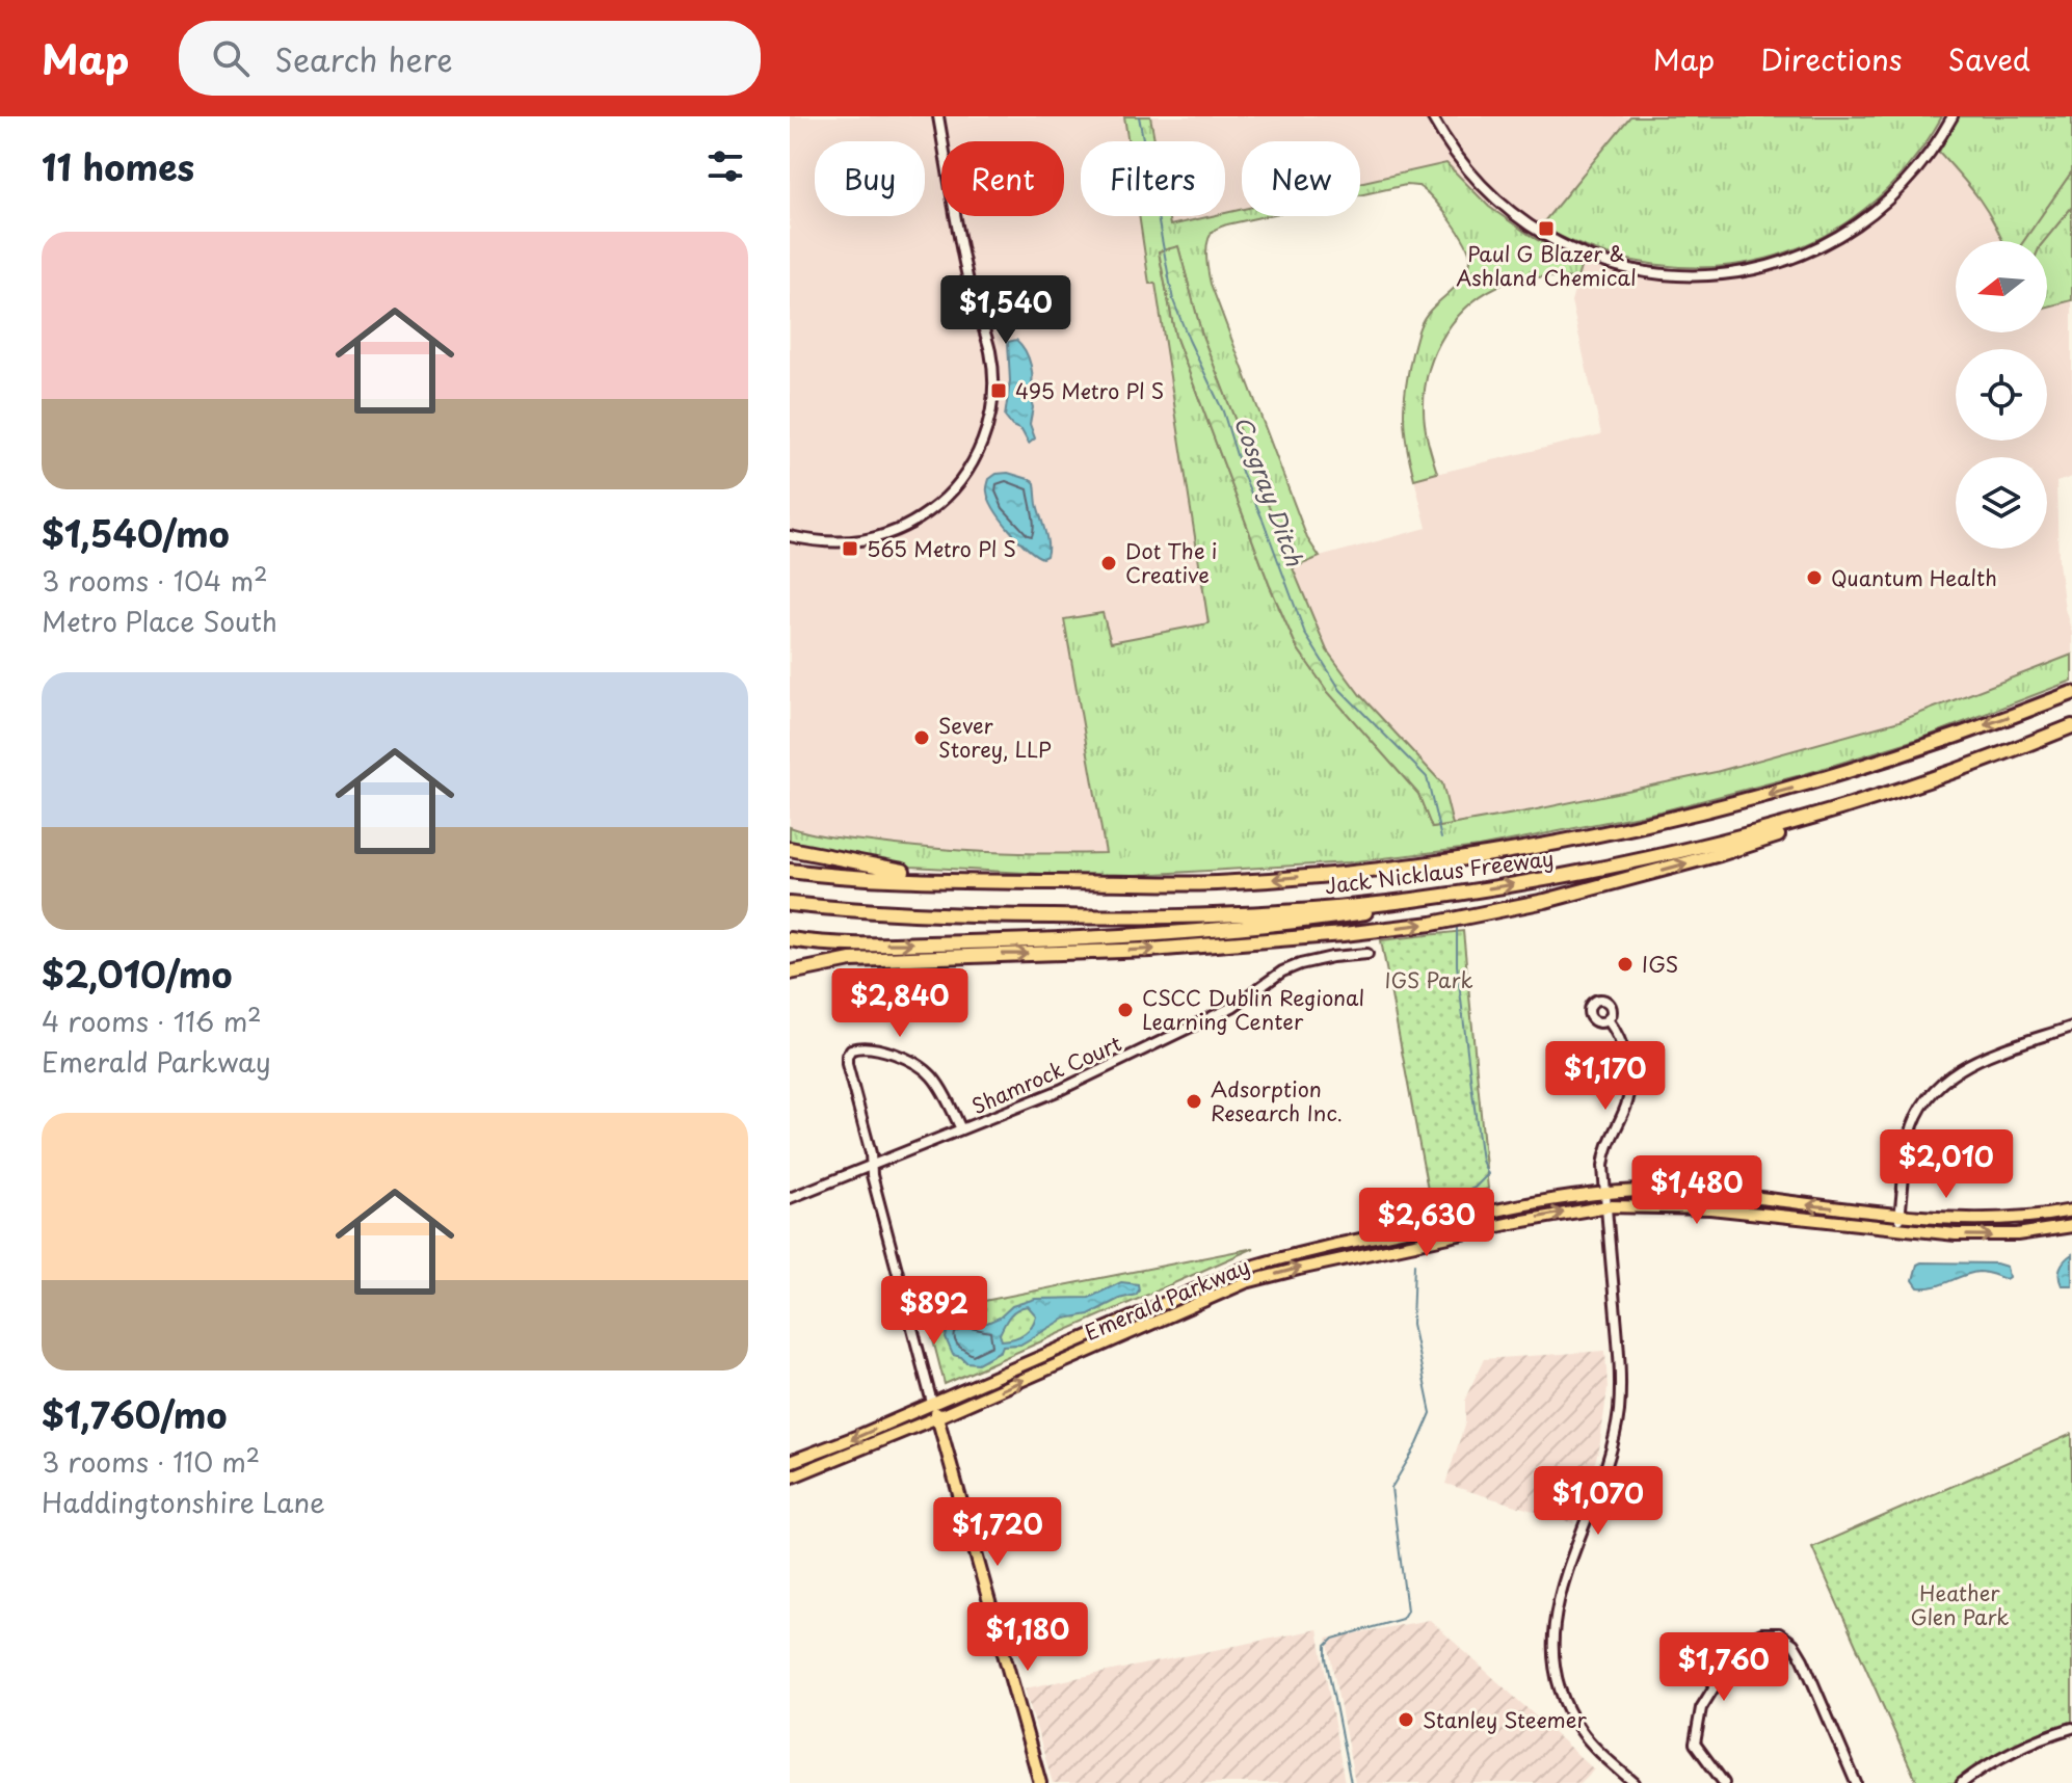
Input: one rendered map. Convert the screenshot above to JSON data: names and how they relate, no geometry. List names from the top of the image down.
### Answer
{
  "streets": {
    "highway": ["Jack Nicklaus Freeway"],
    "main road": ["Emerald Parkway"],
    "street": ["Shamrock Court"]
  },
  "water": ["Cosgray Ditch"],
  "parks": ["IGS Park", "Heather Glen Park"],
  "places": {
    "transit": ["Paul G Blazer & Ashland Chemical", "495 Metro Pl S", "565 Metro Pl S"],
    "other": [
      "Dot The i Creative",
      "Quantum Health",
      "Sever Storey, LLP",
      "IGS",
      "CSCC Dublin Regional Learning Center",
      "Adsorption Research Inc.",
      "Stanley Steemer"
    ]
  },
  "north": "left",
  "page": {
    "header": "Map",
    "search": "Search here",
    "nav": ["Map", "Directions", "Saved"],
    "heading": "11 homes",
    "chip": [
      "Buy",
      "Rent",
      "Filters",
      "New"
    ],
    "list": [
      {
        "name": "$1,540/mo",
        "note": "3 rooms · 104 m² · Metro Place South"
      },
      {
        "name": "$2,010/mo",
        "note": "4 rooms · 116 m² · Emerald Parkway"
      },
      {
        "name": "$1,760/mo",
        "note": "3 rooms · 110 m² · Haddingtonshire Lane"
      }
    ],
    "price": [
      "$1,540",
      "$2,840",
      "$1,170",
      "$2,010",
      "$1,480",
      "$2,630",
      "$892",
      "$1,070",
      "$1,720",
      "$1,180",
      "$1,760"
    ]
  }
}
